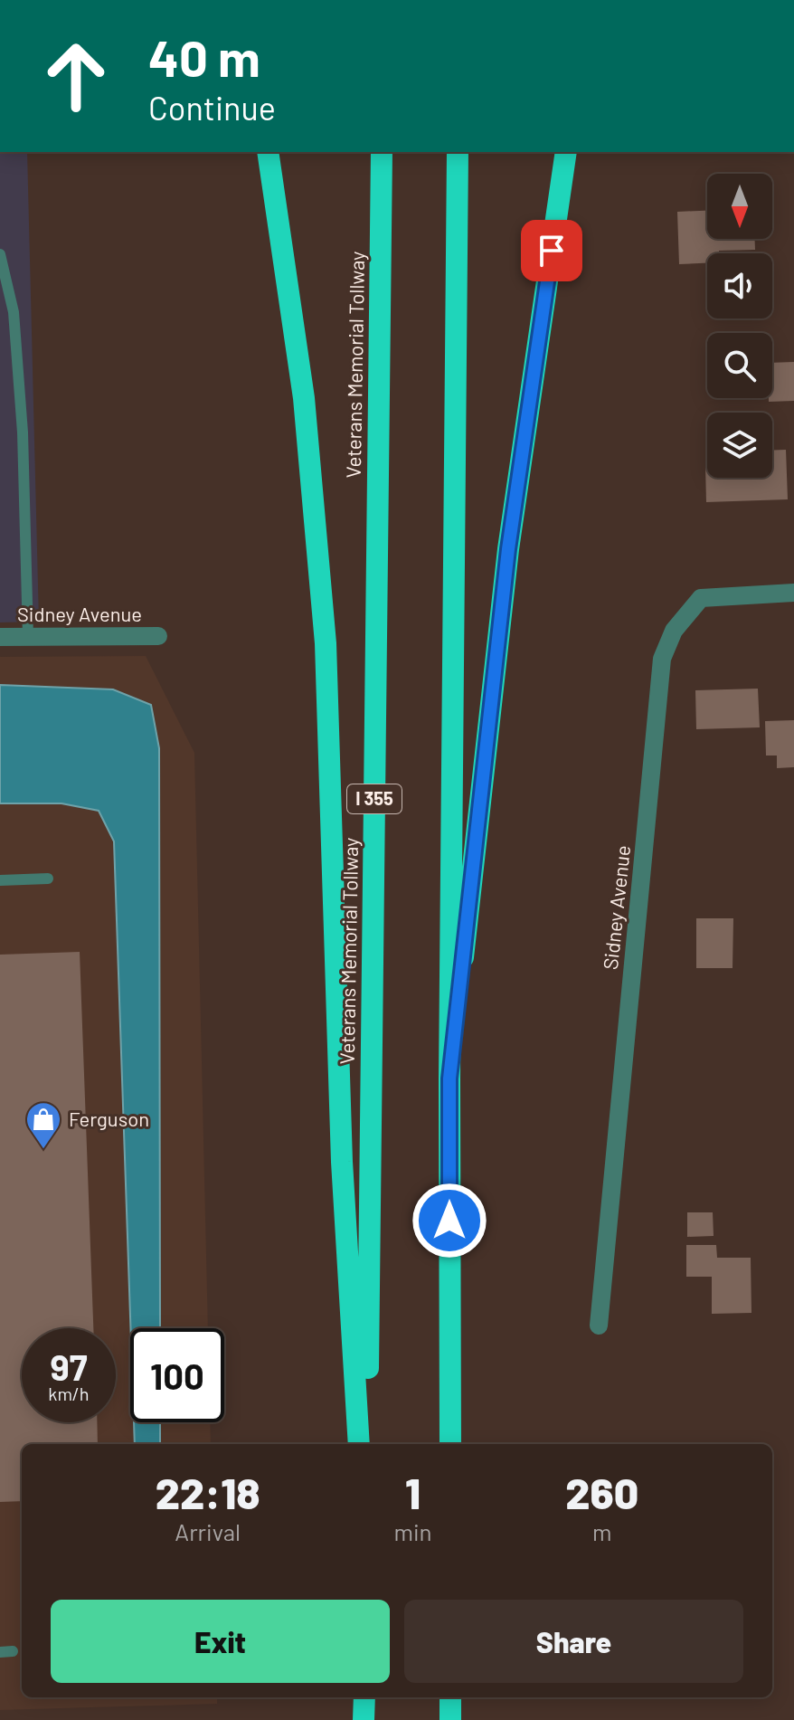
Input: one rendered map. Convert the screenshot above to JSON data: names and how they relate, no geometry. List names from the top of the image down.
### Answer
{
  "streets": {
    "highway": ["Veterans Memorial Tollway", "I 355"],
    "street": ["Sidney Avenue"]
  },
  "places": {
    "shop": ["Ferguson"]
  },
  "north": "bottom",
  "page": {
    "turn": ["40 m", "Continue"],
    "speed": "97 km/h",
    "limit": "100",
    "eta": [
      "22:18",
      "Arrival",
      "1",
      "min",
      "260",
      "m"
    ],
    "buttons": ["Exit", "Share"]
  }
}
